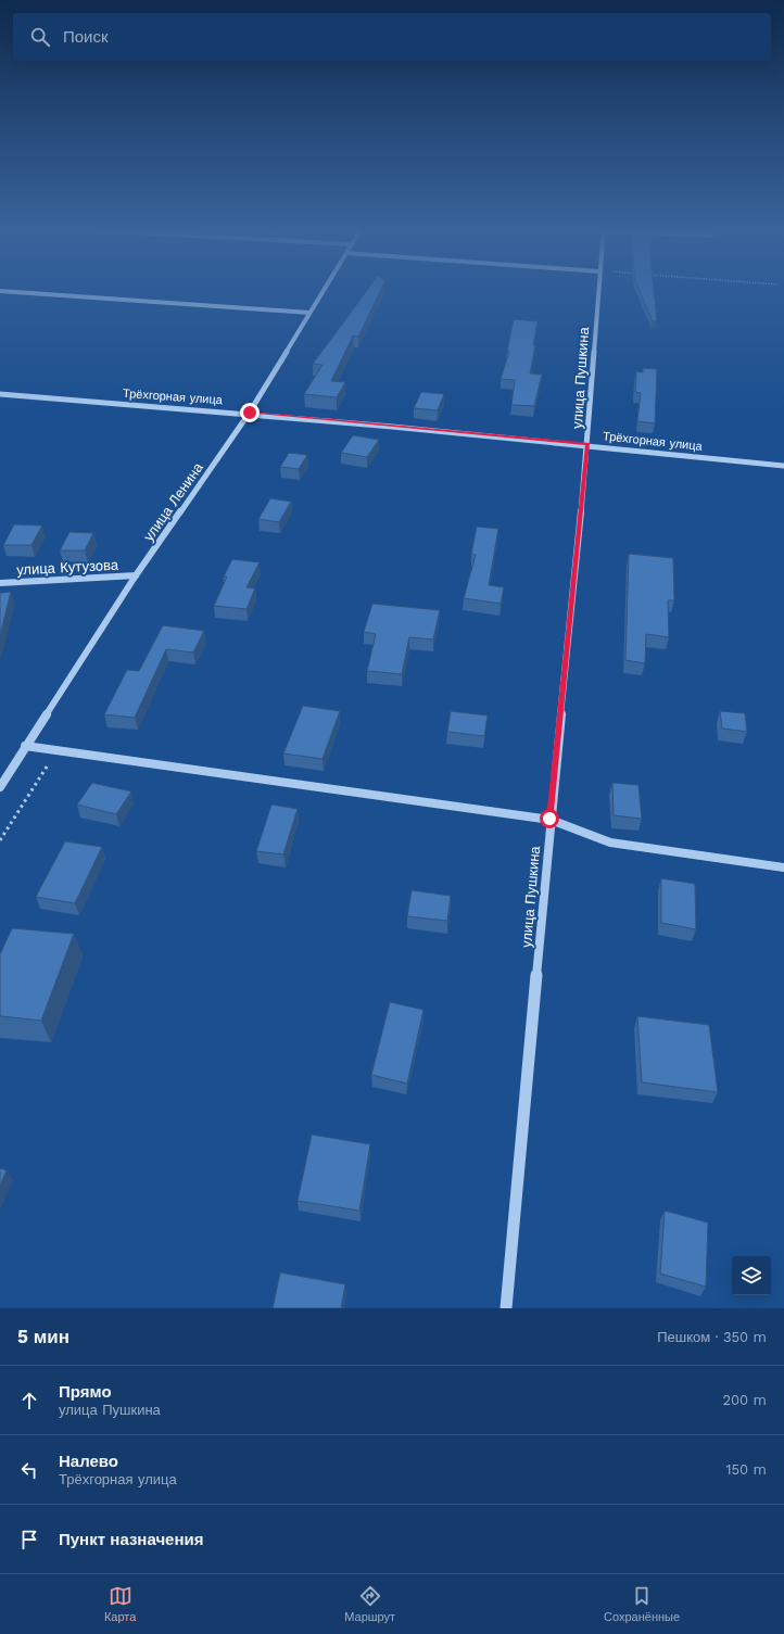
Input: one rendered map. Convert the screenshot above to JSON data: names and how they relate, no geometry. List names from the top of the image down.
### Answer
{
  "streets": {
    "street": [
      "улица Пушкина",
      "Трёхгорная улица",
      "улица Ленина",
      "улица Кутузова"
    ]
  },
  "crossings": [
    ["улица Пушкина", "Трёхгорная улица"],
    ["Трёхгорная улица", "улица Ленина"],
    ["улица Ленина", "улица Кутузова"]
  ],
  "page": {
    "search": "Поиск",
    "heading": ["5 мин", "Пешком · 350 m"],
    "list": [
      ["Прямо", "улица Пушкина", "200 m"],
      ["Налево", "Трёхгорная улица", "150 m"],
      "Пункт назначения"
    ],
    "nav": ["Карта", "Маршрут", "Сохранённые"]
  }
}
